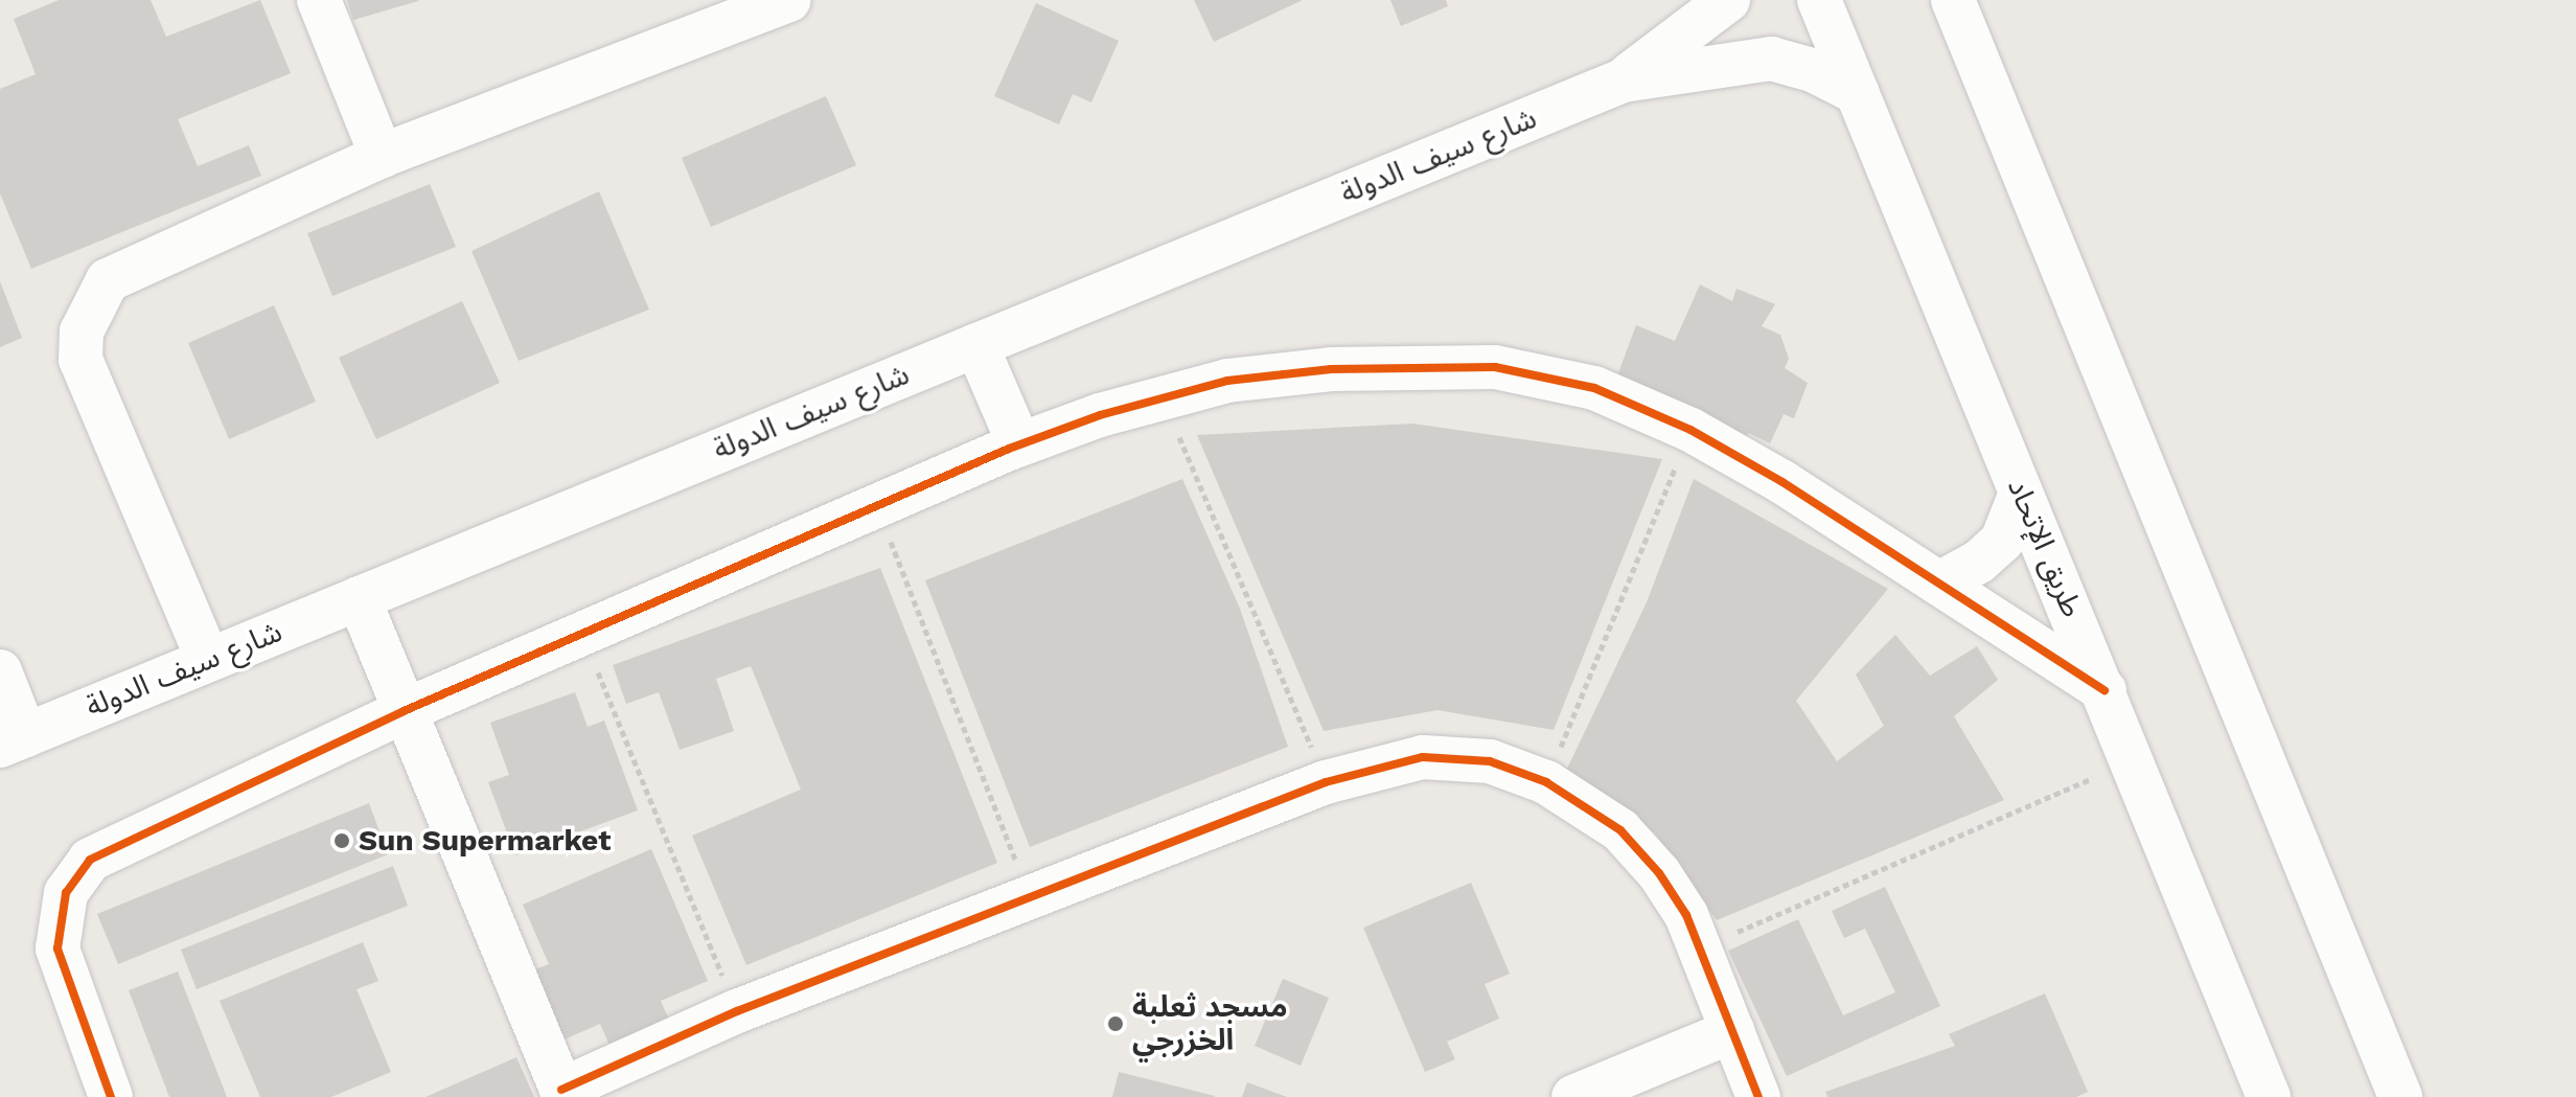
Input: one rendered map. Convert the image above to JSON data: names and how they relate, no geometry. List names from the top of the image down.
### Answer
{
  "streets": {
    "street": ["شارع سيف الدولة", "طريق اﻹتحاد"]
  },
  "crossings": [
    ["شارع سيف الدولة", "طريق اﻹتحاد"]
  ],
  "places": ["Sun Supermarket", "مسجد ثعلبة الخزرجي"]
}
